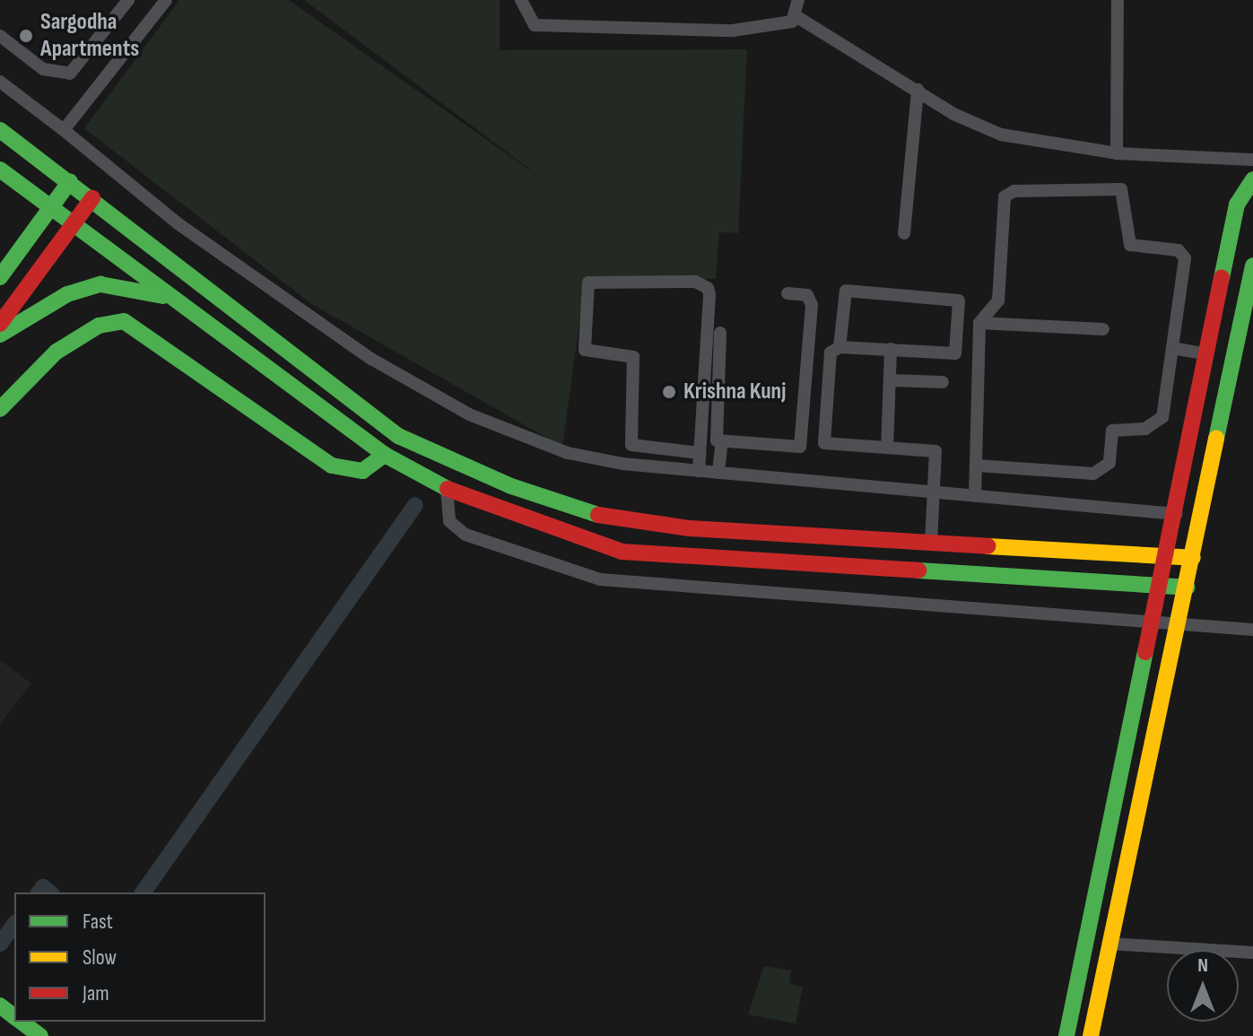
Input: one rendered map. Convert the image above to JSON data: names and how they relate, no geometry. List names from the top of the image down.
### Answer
{
  "places": ["Sargodha Apartments", "Krishna Kunj"],
  "legend": ["Fast", "Slow", "Jam"],
  "north": "top"
}
